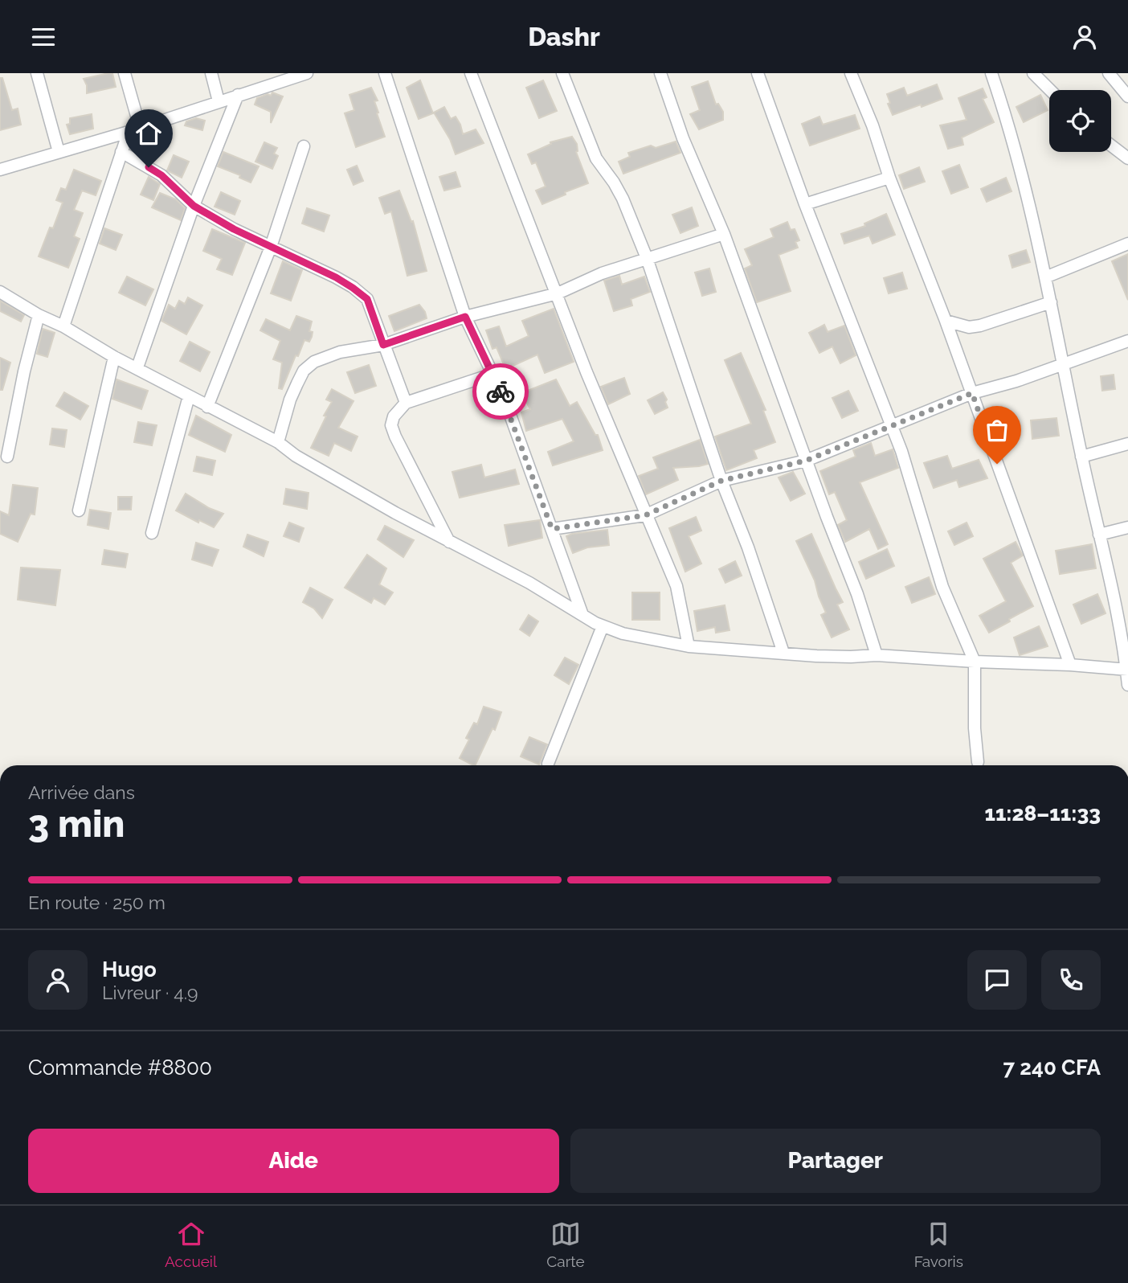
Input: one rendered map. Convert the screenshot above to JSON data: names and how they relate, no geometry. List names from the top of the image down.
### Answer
{
  "page": {
    "header": "Dashr",
    "heading": ["3 min", "Arrivée dans", "11:28–11:33"],
    "panel": [
      "Hugo",
      "Livreur · 4.9",
      "Commande #8800",
      "7 240 CFA"
    ],
    "bar": "En route · 250 m",
    "buttons": ["Aide", "Partager"],
    "tabs": ["Accueil", "Carte", "Favoris"]
  }
}
